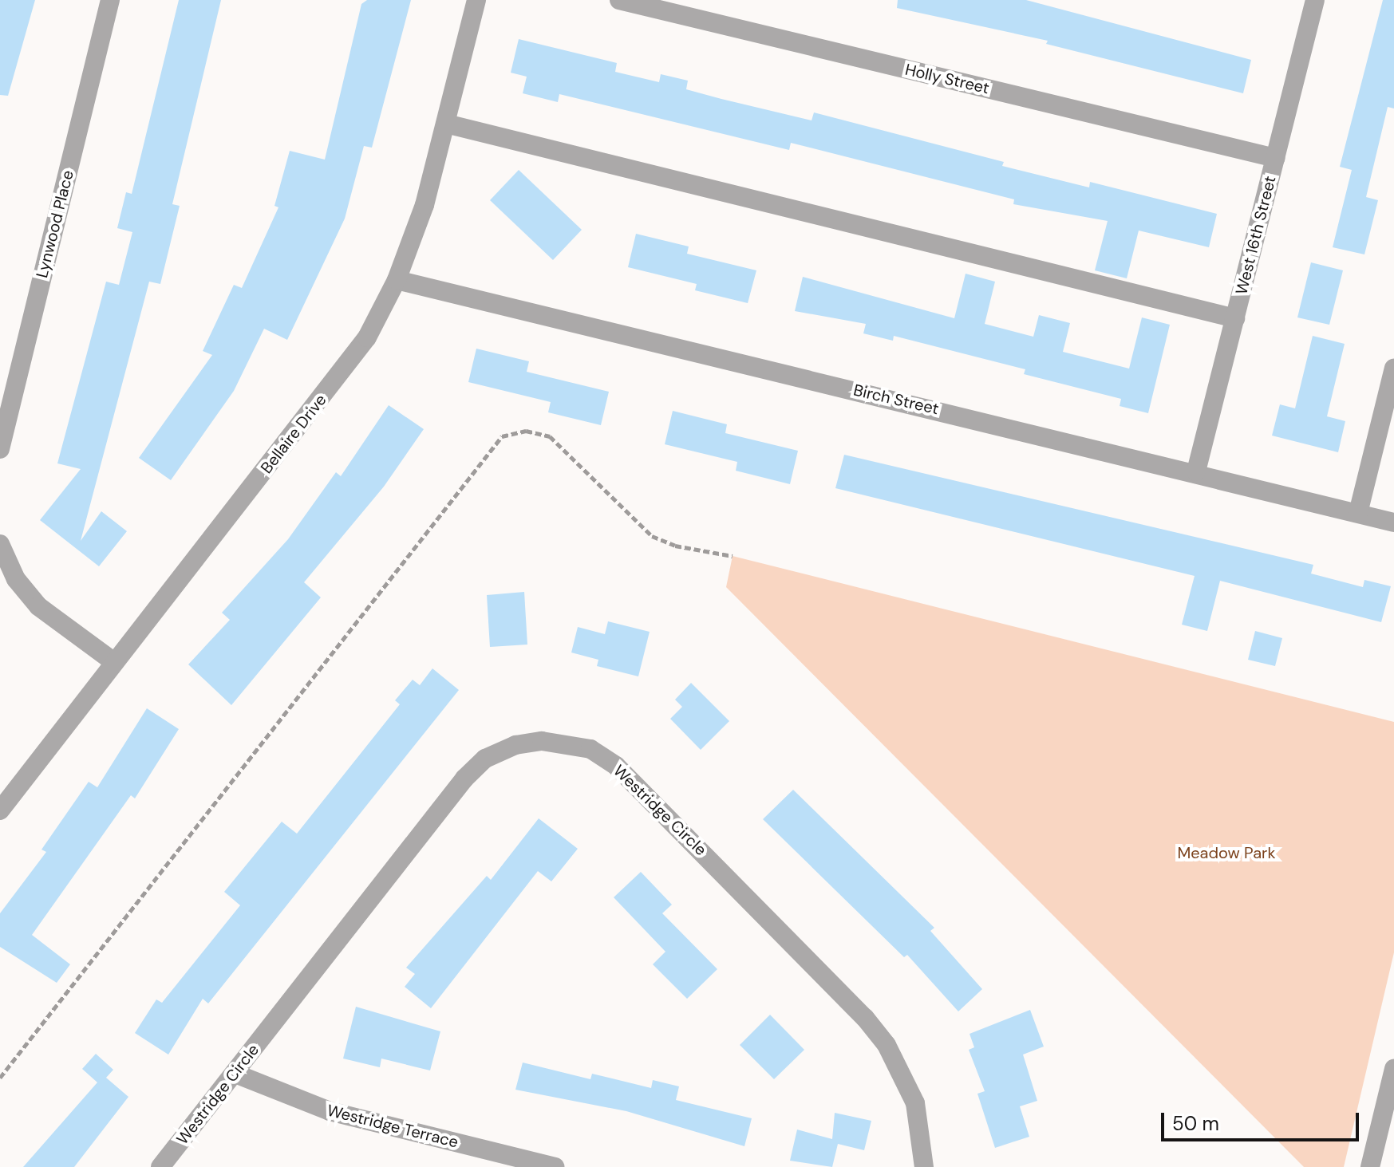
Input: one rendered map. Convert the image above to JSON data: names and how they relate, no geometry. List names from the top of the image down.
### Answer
{
  "streets": {
    "street": [
      "Holly Street",
      "Lynwood Place",
      "West 16th Street",
      "Birch Street",
      "Bellaire Drive",
      "Westridge Circle",
      "Westridge Terrace"
    ]
  },
  "crossings": [
    ["Holly Street", "West 16th Street"],
    ["West 16th Street", "Birch Street"],
    ["Birch Street", "Bellaire Drive"],
    ["Westridge Circle", "Westridge Terrace"]
  ],
  "parks": ["Meadow Park"],
  "scale_bar": "50 m"
}
